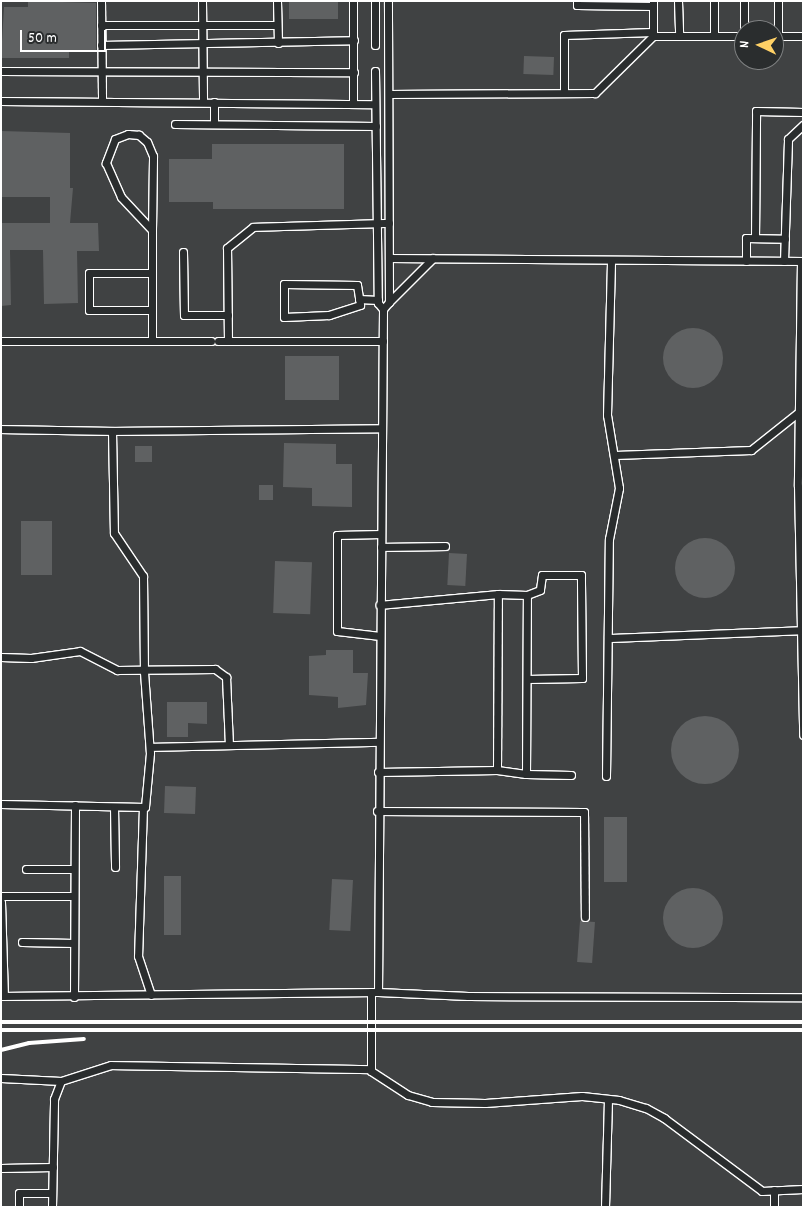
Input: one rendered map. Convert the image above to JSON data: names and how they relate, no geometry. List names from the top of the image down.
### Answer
{
  "scale_bar": "50 m",
  "north": "left"
}
